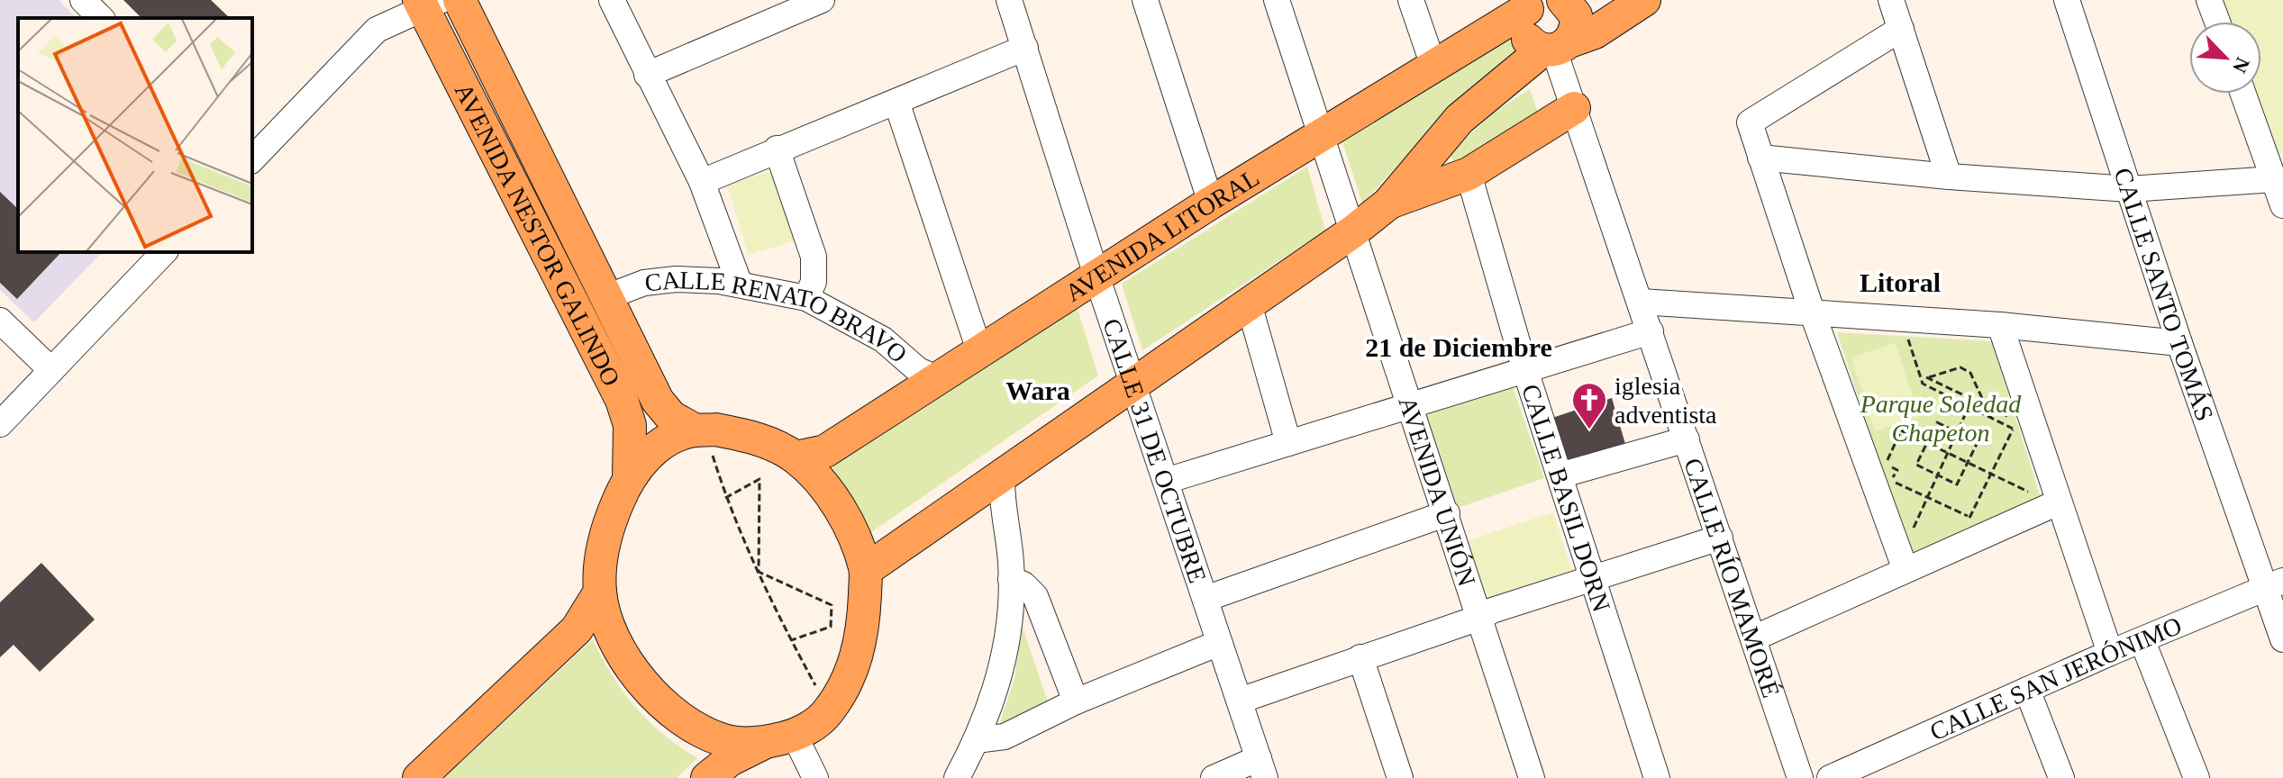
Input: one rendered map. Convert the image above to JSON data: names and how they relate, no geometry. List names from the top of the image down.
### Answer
{
  "streets": {
    "main road": ["AVENIDA NESTOR GALINDO", "AVENIDA LITORAL"],
    "street": [
      "CALLE SANTO TOMÁS",
      "CALLE RENATO BRAVO",
      "CALLE 31 DE OCTUBRE",
      "AVENIDA UNIÓN",
      "CALLE BASIL DORN",
      "CALLE RÍO MAMORÉ",
      "CALLE SAN JERÓNIMO"
    ]
  },
  "crossings": [
    ["AVENIDA NESTOR GALINDO", "CALLE RENATO BRAVO"],
    ["AVENIDA LITORAL", "CALLE RENATO BRAVO"],
    ["AVENIDA LITORAL", "CALLE 31 DE OCTUBRE"],
    ["AVENIDA LITORAL", "AVENIDA UNIÓN"],
    ["CALLE SANTO TOMÁS", "CALLE SAN JERÓNIMO"]
  ],
  "districts": ["Litoral", "21 de Diciembre", "Wara"],
  "parks": ["Parque Soledad Chapeton"],
  "places": {
    "church": ["iglesia adventista"]
  },
  "north": "bottom right"
}
